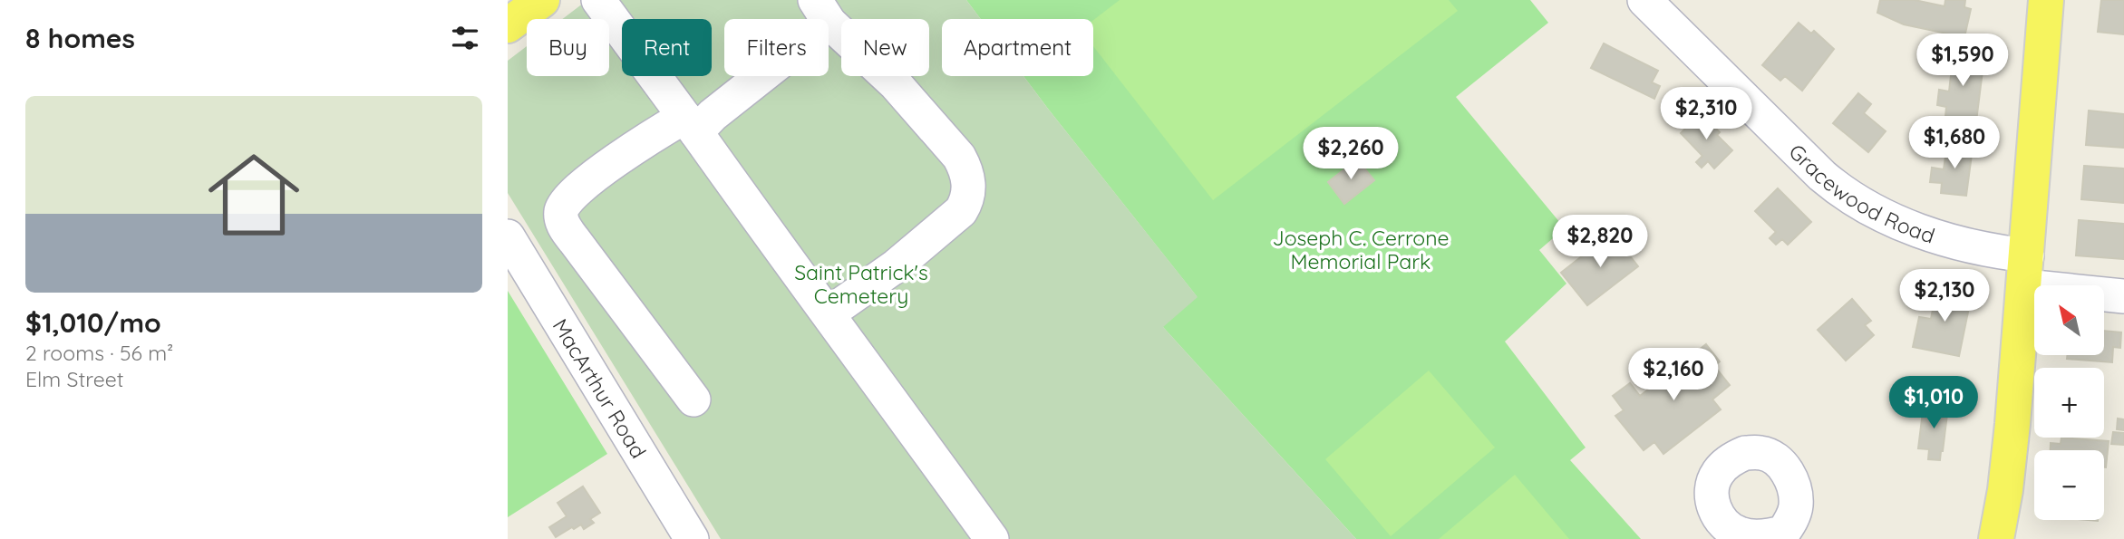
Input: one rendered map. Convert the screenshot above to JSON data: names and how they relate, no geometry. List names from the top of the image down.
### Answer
{
  "streets": {
    "street": ["Gracewood Road", "MacArthur Road"]
  },
  "parks": ["Joseph C. Cerrone Memorial Park", "Saint Patrick's Cemetery"],
  "north": "top left",
  "page": {
    "heading": "8 homes",
    "chip": [
      "Buy",
      "Rent",
      "Filters",
      "New",
      "Apartment"
    ],
    "price": [
      "$1,590",
      "$2,310",
      "$1,680",
      "$2,260",
      "$2,820",
      "$2,130",
      "$2,160",
      "$1,010"
    ],
    "list": [
      {
        "name": "$1,010/mo",
        "note": "2 rooms · 56 m² · Elm Street"
      }
    ],
    "map_buttons": ["+", "−"]
  }
}
